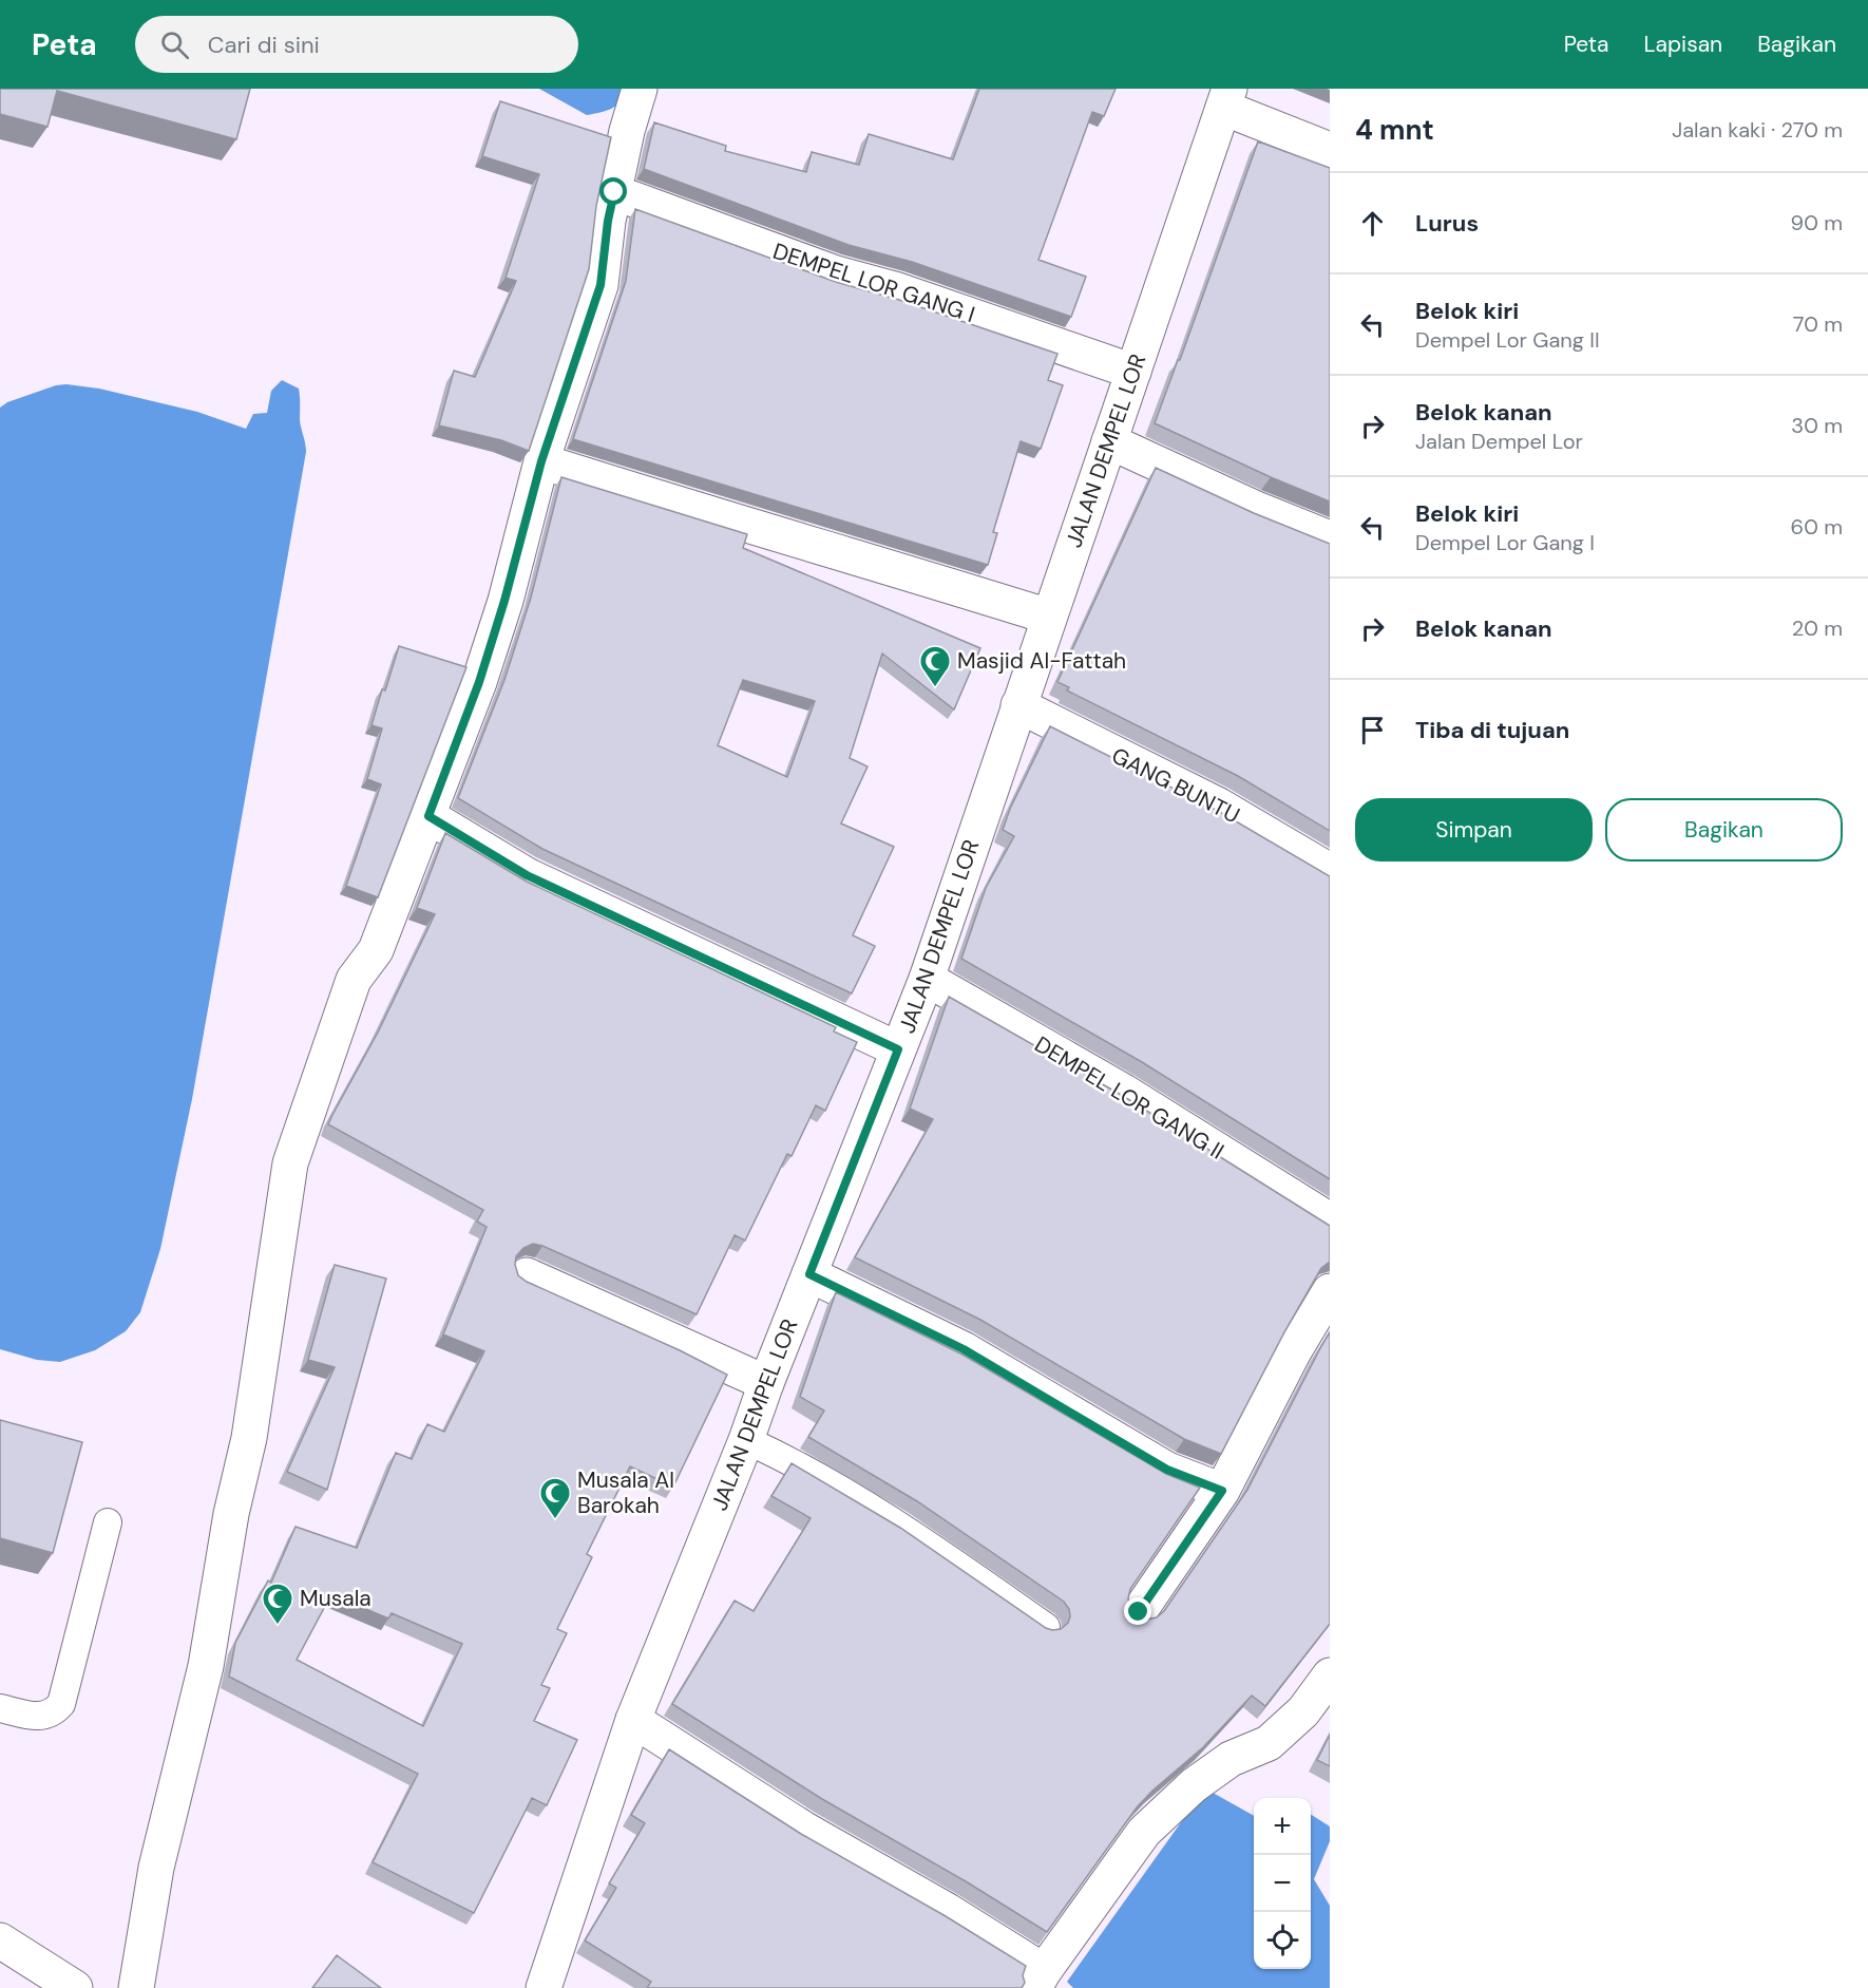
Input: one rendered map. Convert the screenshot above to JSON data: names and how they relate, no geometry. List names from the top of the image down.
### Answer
{
  "streets": {
    "street": [
      "DEMPEL LOR GANG I",
      "JALAN DEMPEL LOR",
      "GANG BUNTU",
      "DEMPEL LOR GANG II"
    ]
  },
  "crossings": [
    ["DEMPEL LOR GANG I", "JALAN DEMPEL LOR"],
    ["JALAN DEMPEL LOR", "GANG BUNTU"],
    ["JALAN DEMPEL LOR", "DEMPEL LOR GANG II"]
  ],
  "places": {
    "mosque": ["Masjid Al-Fattah", "Musala Al Barokah", "Musala"]
  },
  "page": {
    "header": "Peta",
    "search": "Cari di sini",
    "nav": ["Peta", "Lapisan", "Bagikan"],
    "heading": ["4 mnt", "Jalan kaki · 270 m"],
    "list": [
      ["Lurus", "90 m"],
      ["Belok kiri", "Dempel Lor Gang II", "70 m"],
      ["Belok kanan", "Jalan Dempel Lor", "30 m"],
      ["Belok kiri", "Dempel Lor Gang I", "60 m"],
      ["Belok kanan", "20 m"],
      "Tiba di tujuan"
    ],
    "buttons": ["Simpan", "Bagikan"],
    "map_buttons": ["+", "−"]
  }
}
